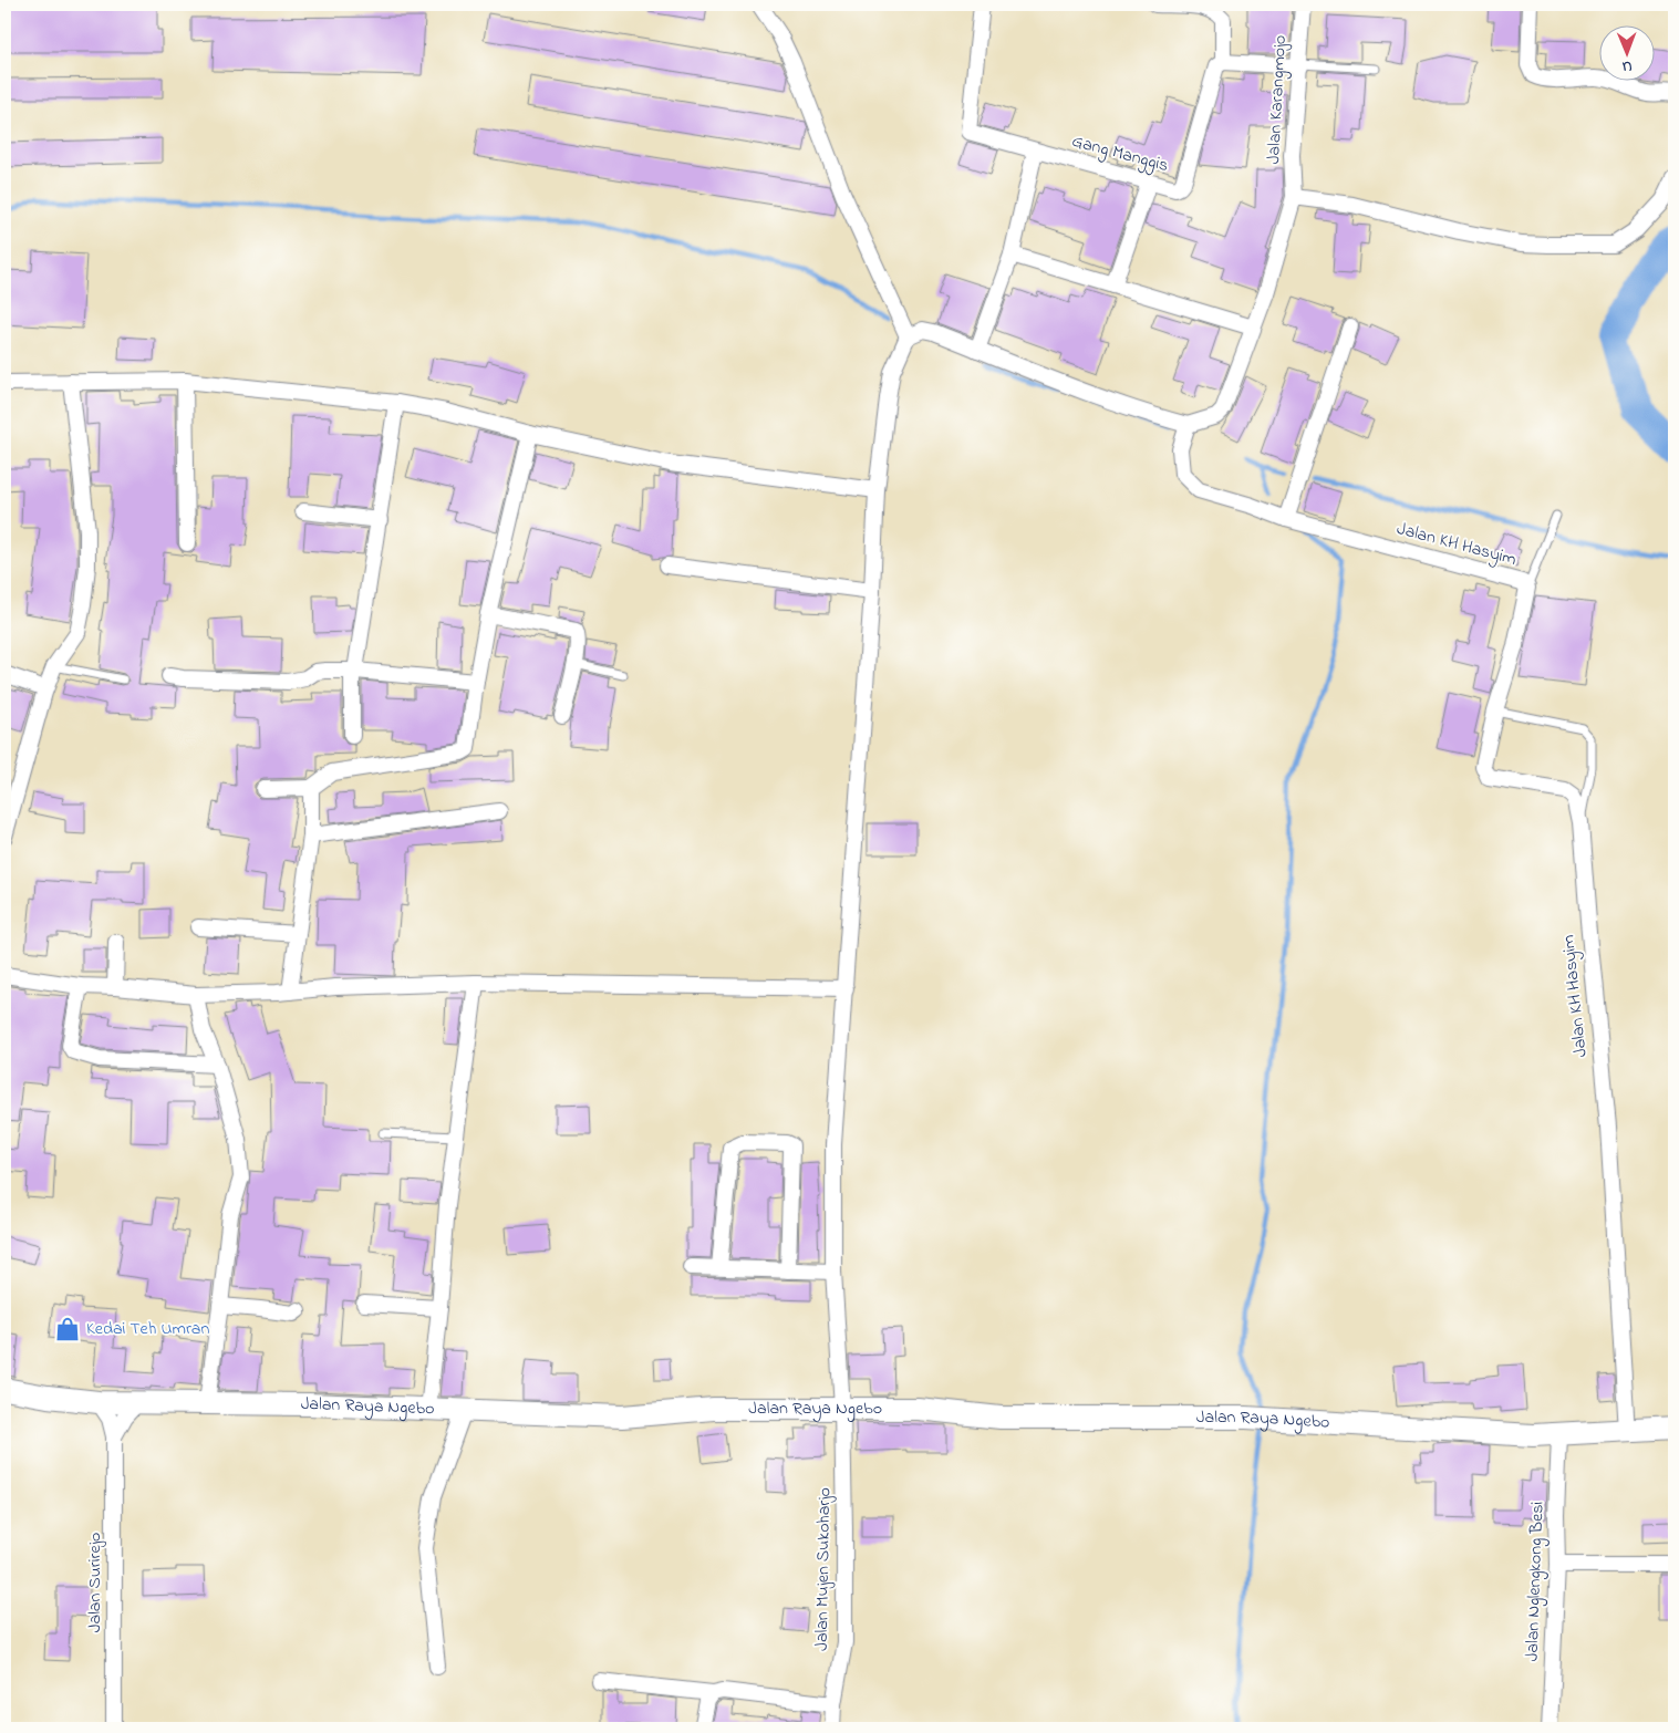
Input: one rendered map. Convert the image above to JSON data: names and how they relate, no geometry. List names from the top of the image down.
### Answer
{
  "streets": {
    "street": [
      "Jalan Karangmojo",
      "Gang Manggis",
      "Jalan KH Hasyim",
      "Jalan Raya Ngebo",
      "Jalan Mujen Sukoharjo",
      "Jalan Nglengkong Besi",
      "Jalan Surirejo"
    ]
  },
  "crossings": [
    ["Jalan KH Hasyim", "Jalan Raya Ngebo"],
    ["Jalan Raya Ngebo", "Jalan Mujen Sukoharjo"],
    ["Jalan Raya Ngebo", "Jalan Nglengkong Besi"],
    ["Jalan Raya Ngebo", "Jalan Surirejo"]
  ],
  "places": {
    "shop": ["Kedai Teh Umran"]
  },
  "north": "bottom"
}
